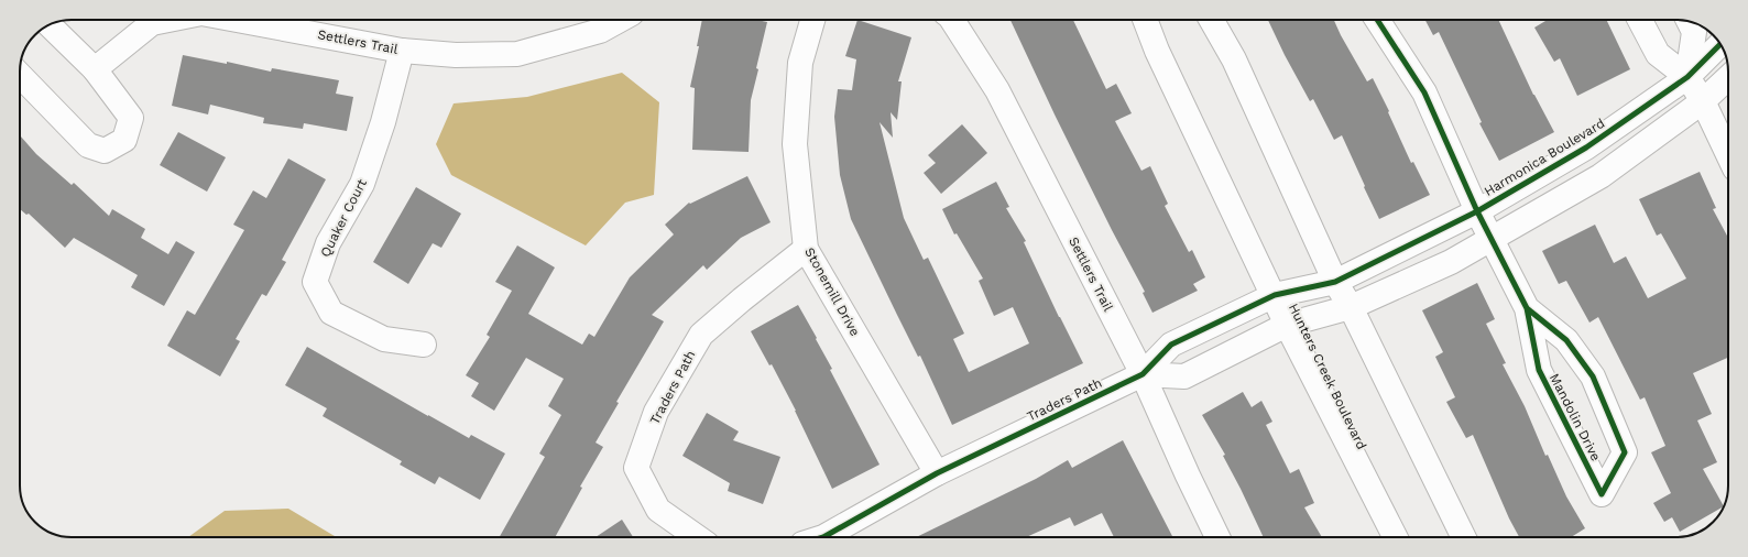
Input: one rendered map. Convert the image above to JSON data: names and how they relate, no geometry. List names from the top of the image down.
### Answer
{
  "streets": {
    "street": [
      "Settlers Trail",
      "Harmonica Boulevard",
      "Quaker Court",
      "Stonemill Drive",
      "Hunters Creek Boulevard",
      "Traders Path",
      "Mandolin Drive"
    ]
  },
  "crossings": [
    ["Settlers Trail", "Quaker Court"],
    ["Settlers Trail", "Traders Path"],
    ["Harmonica Boulevard", "Traders Path"],
    ["Harmonica Boulevard", "Mandolin Drive"],
    ["Stonemill Drive", "Traders Path"],
    ["Hunters Creek Boulevard", "Traders Path"]
  ]
}
